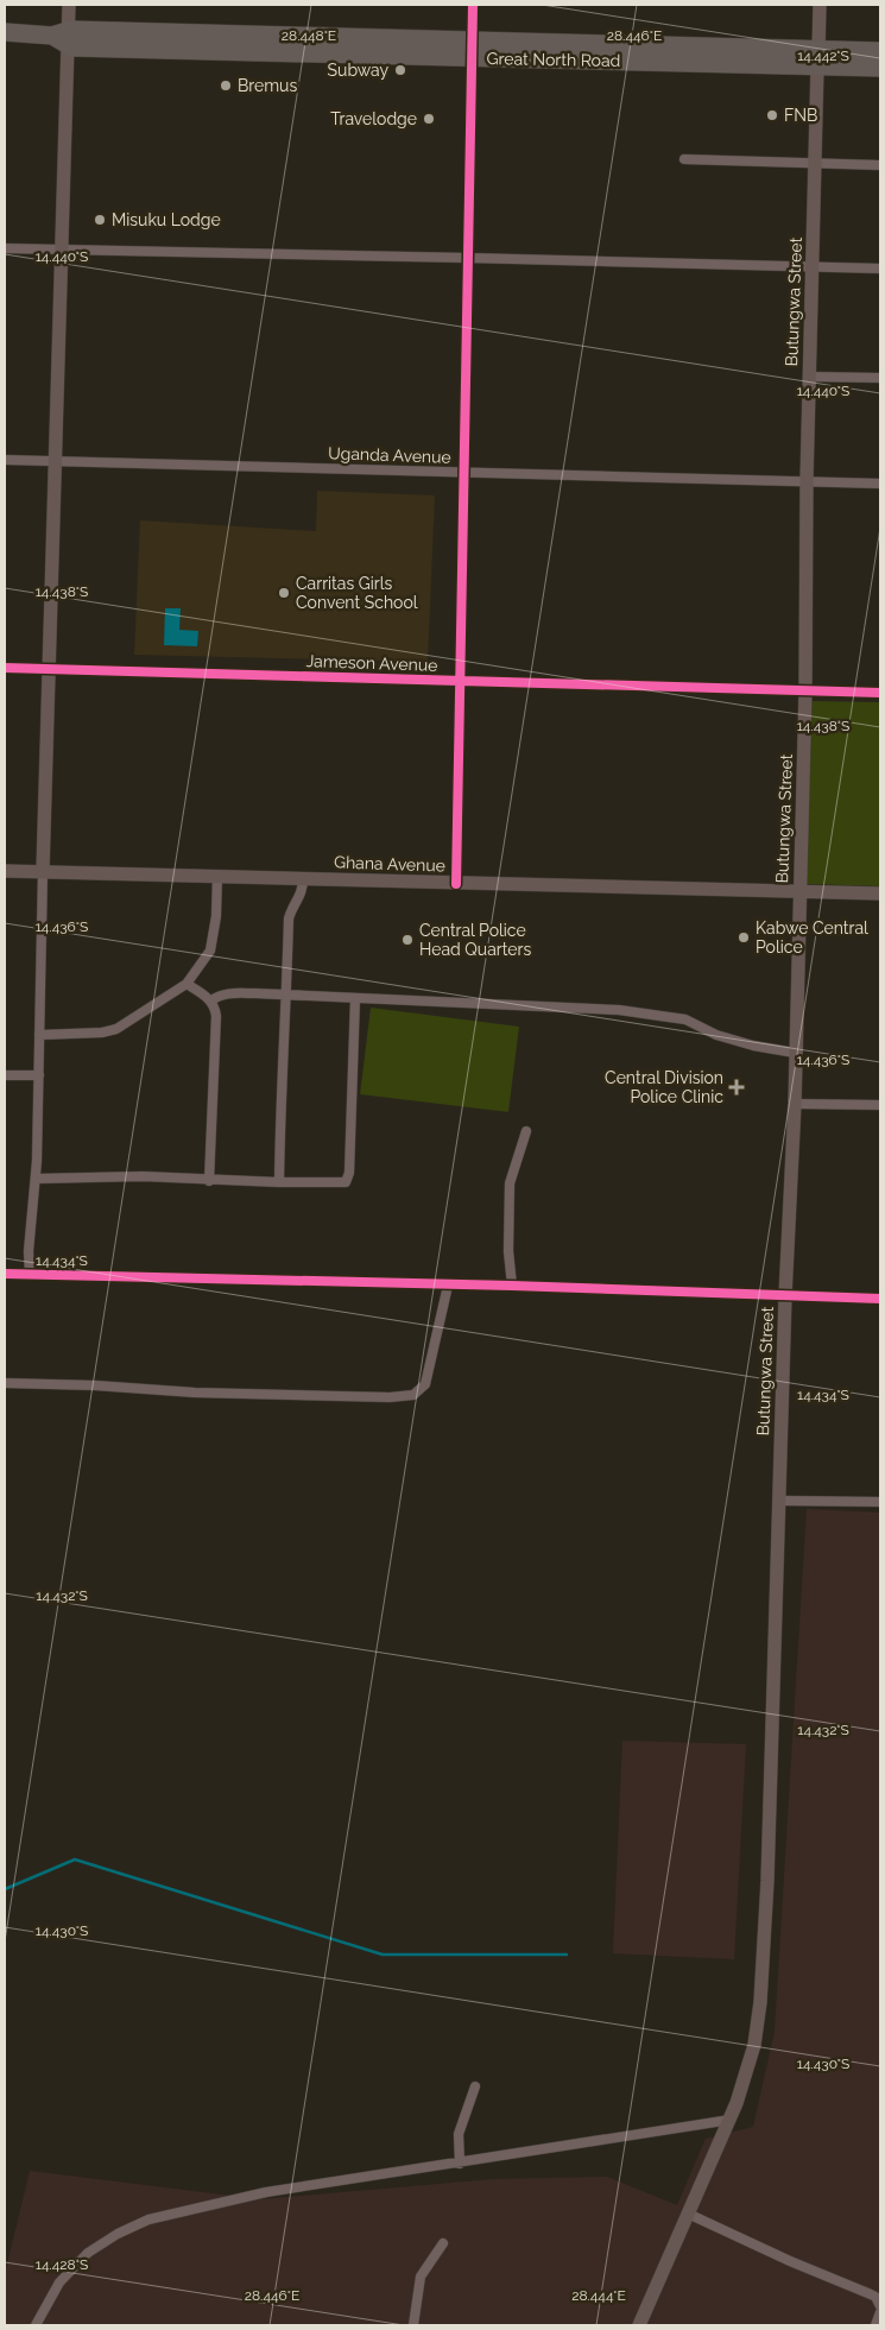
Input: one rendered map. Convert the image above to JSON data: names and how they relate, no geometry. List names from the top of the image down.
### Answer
{
  "streets": {
    "highway": ["Great North Road"],
    "main road": ["Butungwa Street", "Ghana Avenue"],
    "street": ["Uganda Avenue", "Jameson Avenue"]
  },
  "crossings": [
    ["Great North Road", "Butungwa Street"],
    ["Butungwa Street", "Uganda Avenue"],
    ["Butungwa Street", "Jameson Avenue"],
    ["Butungwa Street", "Ghana Avenue"]
  ],
  "places": {
    "other": [
      "Subway",
      "Bremus",
      "FNB",
      "Travelodge",
      "Misuku Lodge",
      "Carritas Girls Convent School",
      "Kabwe Central Police",
      "Central Police Head Quarters"
    ],
    "health": ["Central Division Police Clinic"]
  },
  "coordinates": [
    "28.448°E",
    "28.446°E",
    "14.442°S",
    "14.440°S",
    "14.438°S",
    "14.436°S",
    "14.434°S",
    "14.432°S",
    "14.430°S",
    "14.428°S",
    "28.444°E"
  ]
}
